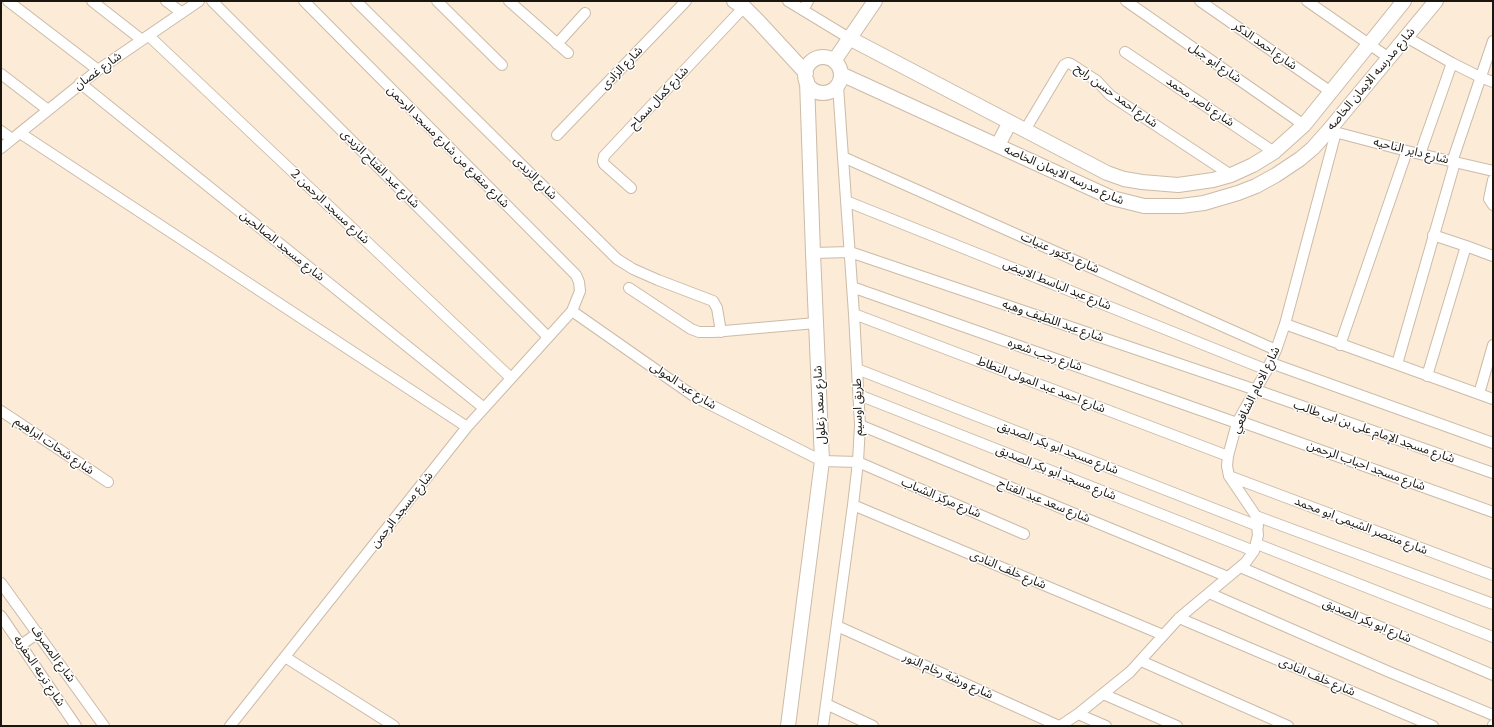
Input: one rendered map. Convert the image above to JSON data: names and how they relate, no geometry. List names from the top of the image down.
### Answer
{
  "streets": {
    "street": [
      "شارع احمد الدكر",
      "شارع أبو جبل",
      "شارع الزادى",
      "شارع غصان",
      "شارع مدرسه الايمان الخاصه",
      "شارع احمد حسن رابح",
      "شارع كمال سماح",
      "شارع ناصر محمد",
      "شارع متفرع من شارع مسجد الرحمن",
      "شارع داير الناحيه",
      "شارع عبد الفتاح الزيدى",
      "شارع الزيدى",
      "شارع مسجد الرحمن 2",
      "شارع مسجد الصالحين",
      "شارع دكتور عنيات",
      "شارع عبد الباسط الابيض",
      "شارع عبد اللطيف وهبه",
      "شارع رجب شعره",
      "شارع احمد عبد المولى النطاط",
      "شارع عبد المولى",
      "شارع الامام الشافعي",
      "شارع سعد زغلول",
      "طريق اوسيم",
      "شارع مسجد الإمام على بن ابى طالب",
      "شارع شحات ابراهيم",
      "شارع مسجد ابو بكر الصديق",
      "شارع مسجد احباب الرحمن",
      "شارع مسجد أبو بكر الصديق",
      "شارع مركز الشباب",
      "شارع سعد عبد الفتاح",
      "شارع مسجد الرحمن",
      "شارع منتصر الشيمى ابو محمد",
      "شارع خلف النادى",
      "شارع ابو بكر الصديق",
      "شارع المصرف",
      "شارع ترعه الحفريه",
      "شارع ورشة رخام النور"
    ]
  },
  "crossings": [
    ["شارع احمد الدكر", "شارع مدرسه الايمان الخاصه"],
    ["شارع أبو جبل", "شارع مدرسه الايمان الخاصه"],
    ["شارع غصان", "شارع مسجد الرحمن 2"],
    ["شارع غصان", "شارع مسجد الصالحين"],
    ["شارع مدرسه الايمان الخاصه", "شارع احمد حسن رابح"],
    ["شارع مدرسه الايمان الخاصه", "شارع ناصر محمد"],
    ["شارع مدرسه الايمان الخاصه", "شارع داير الناحيه"],
    ["شارع مدرسه الايمان الخاصه", "شارع الامام الشافعي"],
    ["شارع مدرسه الايمان الخاصه", "شارع سعد زغلول"],
    ["شارع مدرسه الايمان الخاصه", "طريق اوسيم"],
    ["شارع متفرع من شارع مسجد الرحمن", "شارع مسجد الرحمن"],
    ["شارع داير الناحيه", "شارع الامام الشافعي"],
    ["شارع عبد الفتاح الزيدى", "شارع مسجد الرحمن"],
    ["شارع مسجد الرحمن 2", "شارع مسجد الرحمن"],
    ["شارع مسجد الصالحين", "شارع مسجد الرحمن"],
    ["شارع دكتور عنيات", "شارع الامام الشافعي"],
    ["شارع دكتور عنيات", "طريق اوسيم"],
    ["شارع عبد الباسط الابيض", "شارع الامام الشافعي"],
    ["شارع عبد الباسط الابيض", "طريق اوسيم"],
    ["شارع عبد اللطيف وهبه", "شارع الامام الشافعي"],
    ["شارع عبد اللطيف وهبه", "طريق اوسيم"],
    ["شارع عبد اللطيف وهبه", "شارع مسجد الإمام على بن ابى طالب"],
    ["شارع رجب شعره", "شارع الامام الشافعي"],
    ["شارع رجب شعره", "طريق اوسيم"],
    ["شارع رجب شعره", "شارع مسجد احباب الرحمن"],
    ["شارع احمد عبد المولى النطاط", "شارع الامام الشافعي"],
    ["شارع احمد عبد المولى النطاط", "طريق اوسيم"],
    ["شارع عبد المولى", "شارع سعد زغلول"],
    ["شارع عبد المولى", "شارع مسجد الرحمن"],
    ["شارع الامام الشافعي", "شارع مسجد الإمام على بن ابى طالب"],
    ["شارع الامام الشافعي", "شارع مسجد ابو بكر الصديق"],
    ["شارع الامام الشافعي", "شارع مسجد احباب الرحمن"],
    ["شارع الامام الشافعي", "شارع مسجد أبو بكر الصديق"],
    ["شارع الامام الشافعي", "شارع منتصر الشيمى ابو محمد"],
    ["شارع سعد زغلول", "طريق اوسيم"],
    ["طريق اوسيم", "شارع مسجد ابو بكر الصديق"],
    ["طريق اوسيم", "شارع مسجد أبو بكر الصديق"],
    ["طريق اوسيم", "شارع مركز الشباب"],
    ["طريق اوسيم", "شارع سعد عبد الفتاح"],
    ["طريق اوسيم", "شارع خلف النادى"],
    ["طريق اوسيم", "شارع ورشة رخام النور"]
  ]
}
